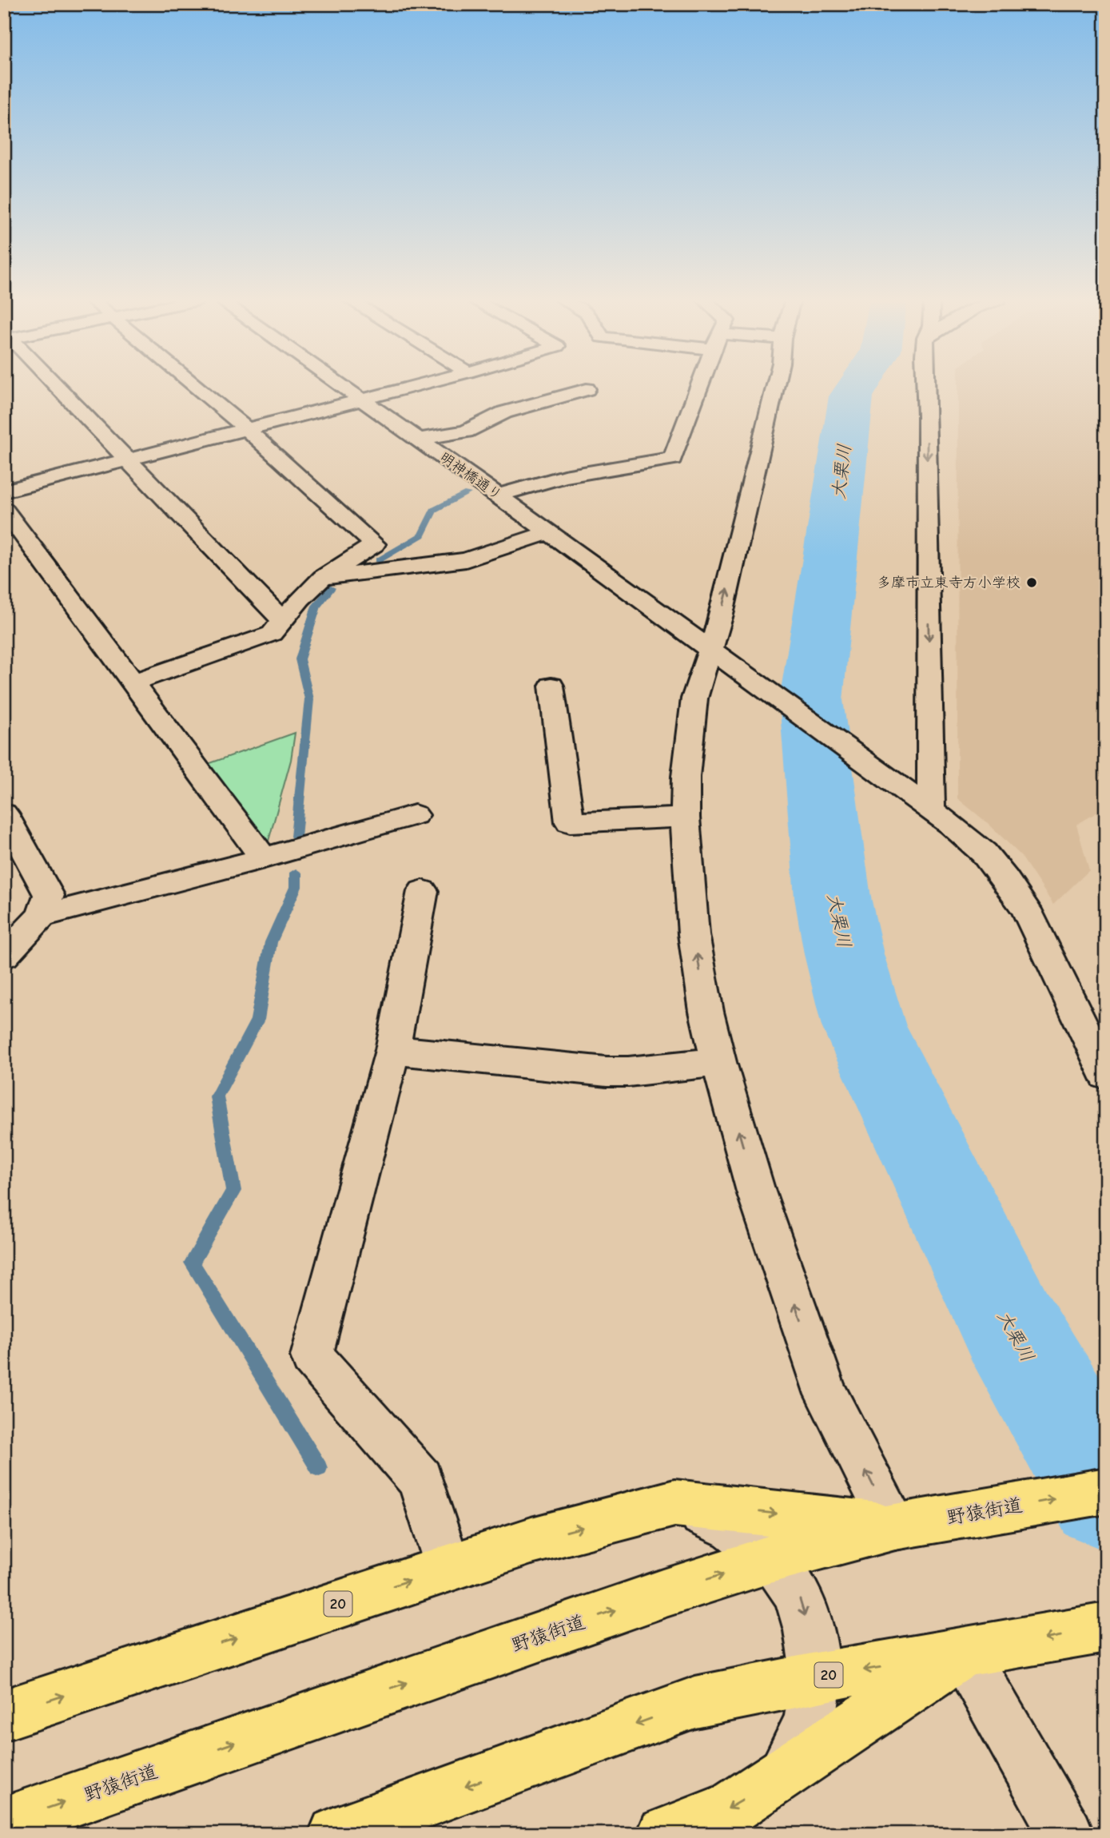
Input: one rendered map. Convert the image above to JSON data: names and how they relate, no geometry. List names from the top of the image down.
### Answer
{
  "streets": {
    "main road": ["野猿街道", "20"],
    "street": ["明神橋通り"]
  },
  "crossings": [
    ["野猿街道", "20"]
  ],
  "water": ["大栗川"],
  "places": ["多摩市立東寺方小学校"]
}
